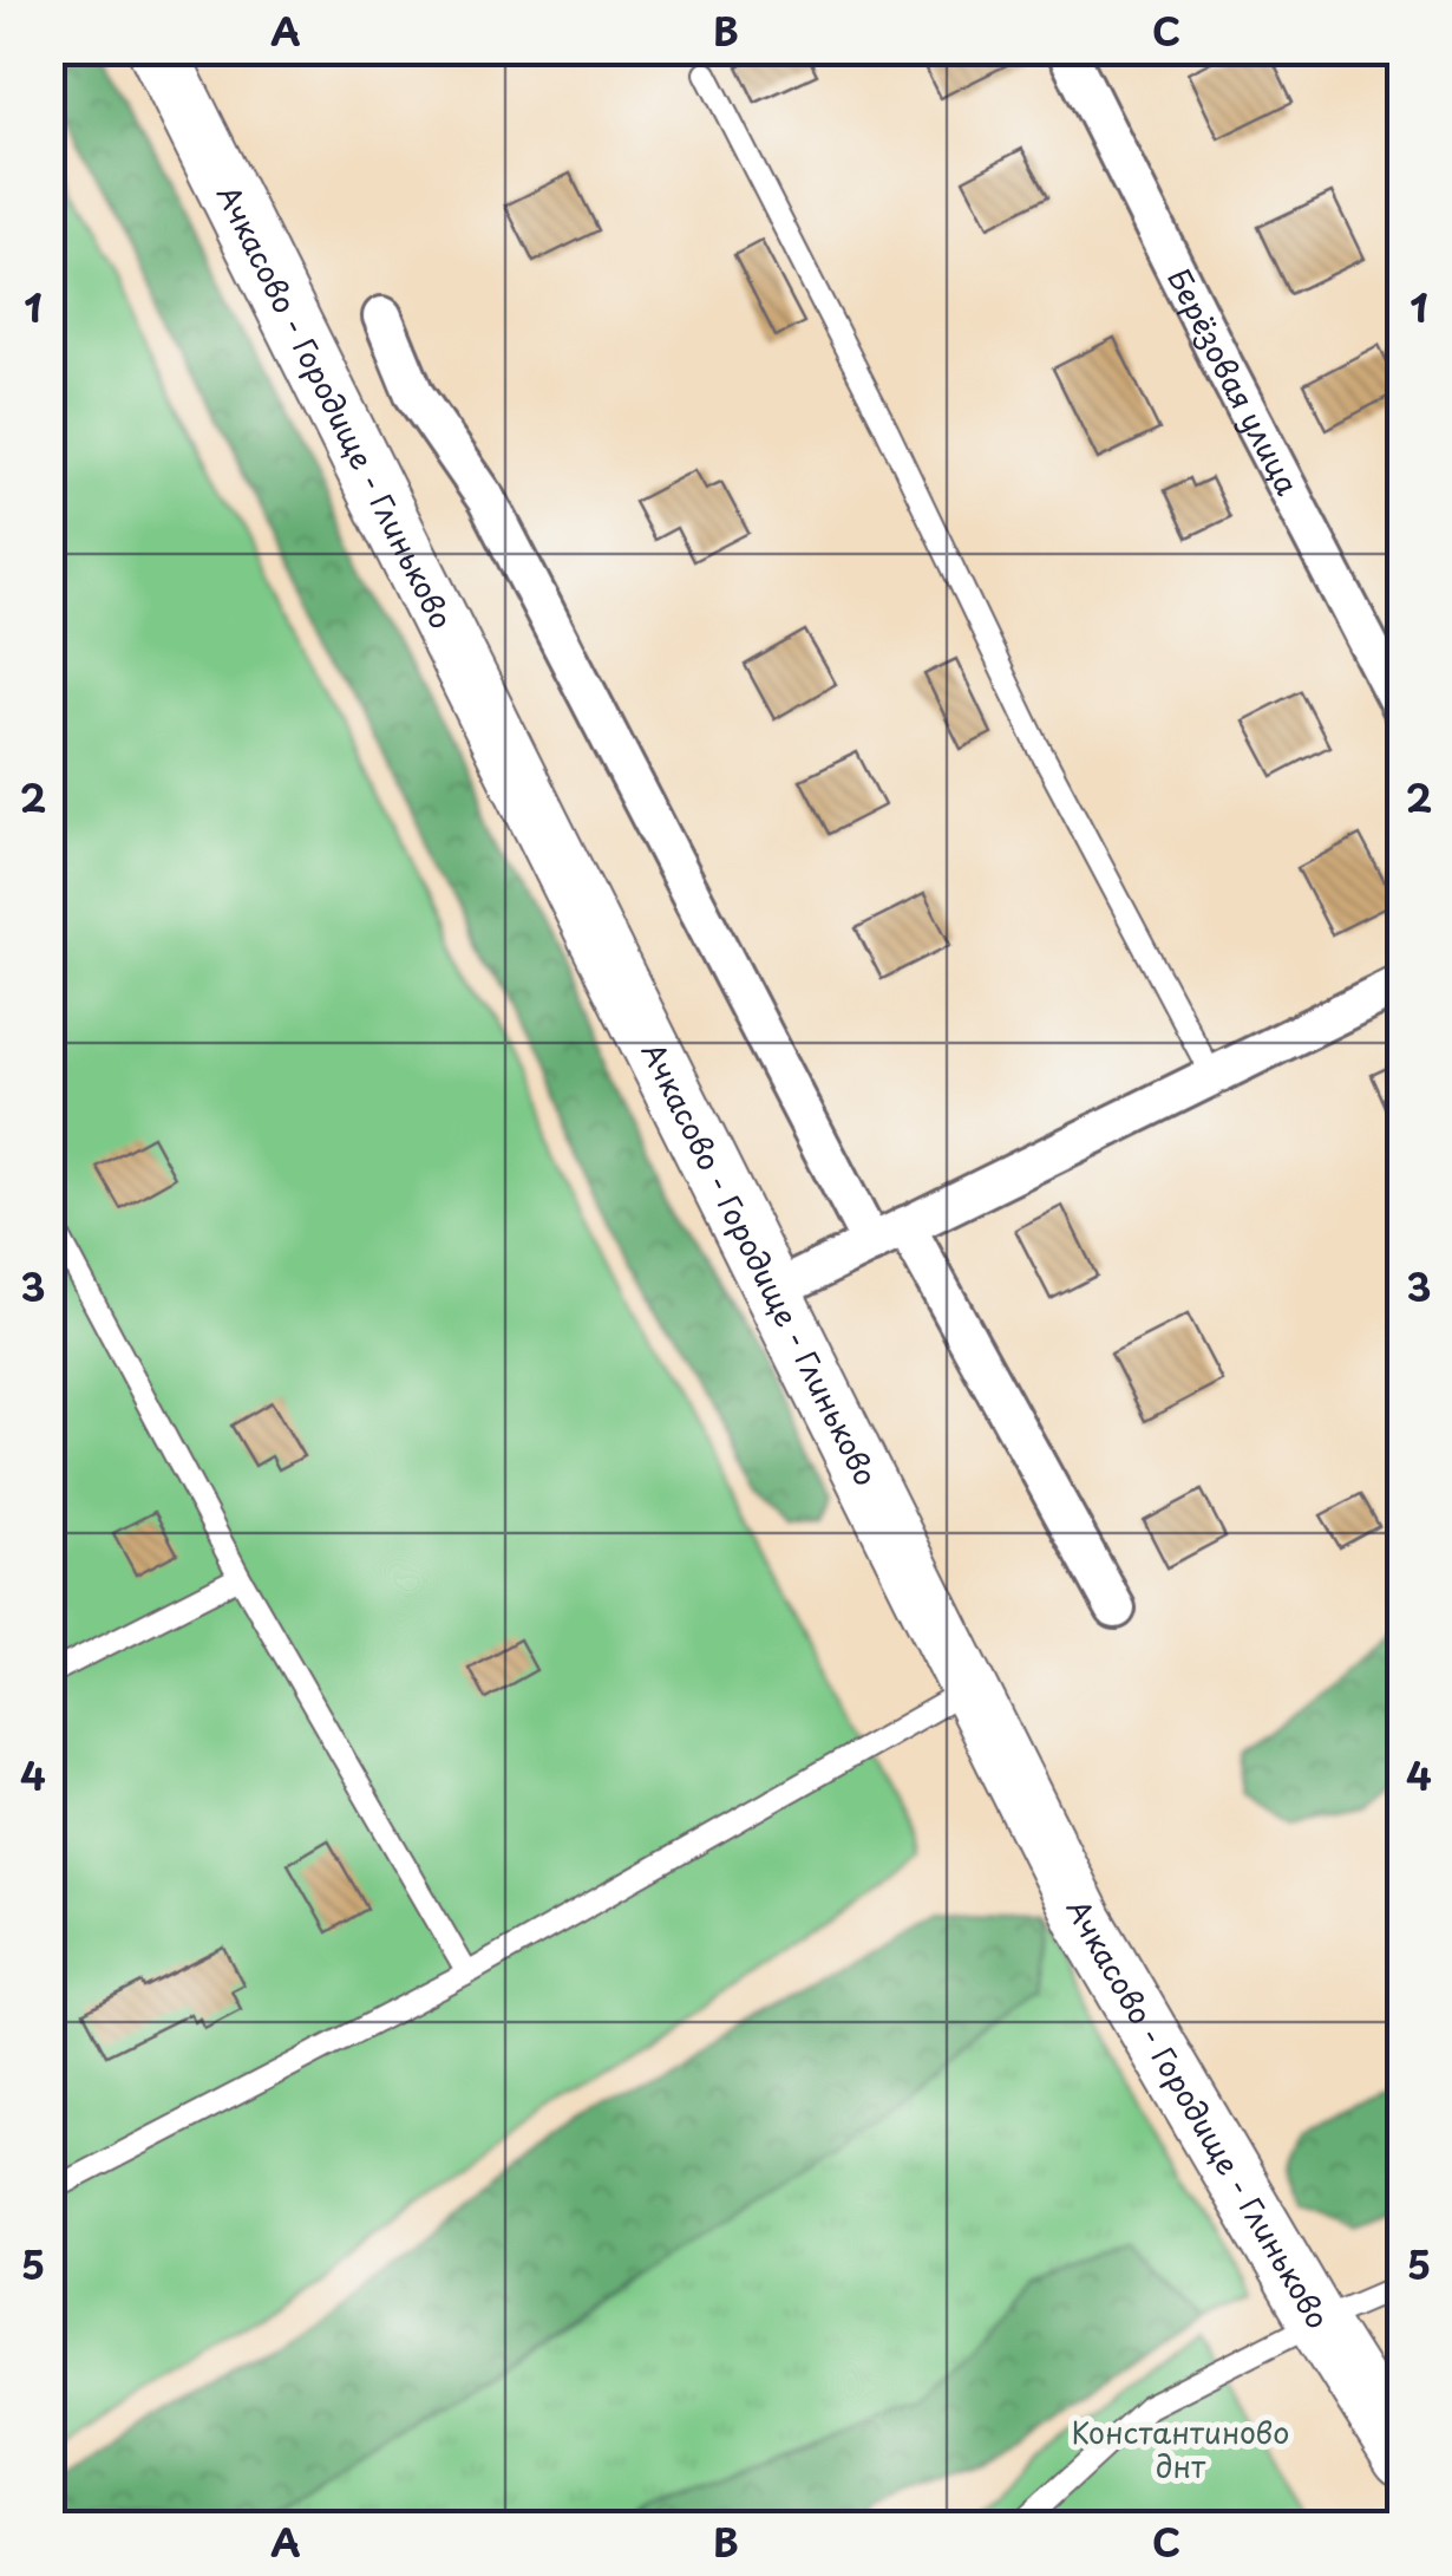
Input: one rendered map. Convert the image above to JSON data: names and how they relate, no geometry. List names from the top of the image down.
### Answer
{
  "streets": {
    "street": ["Берёзовая улица", "Ачкасово - Городище - Глиньково"]
  },
  "parks": ["Константиново днт"],
  "grid": {
    "columns": ["A", "B", "C"],
    "rows": [
      "1",
      "2",
      "3",
      "4",
      "5"
    ]
  }
}
